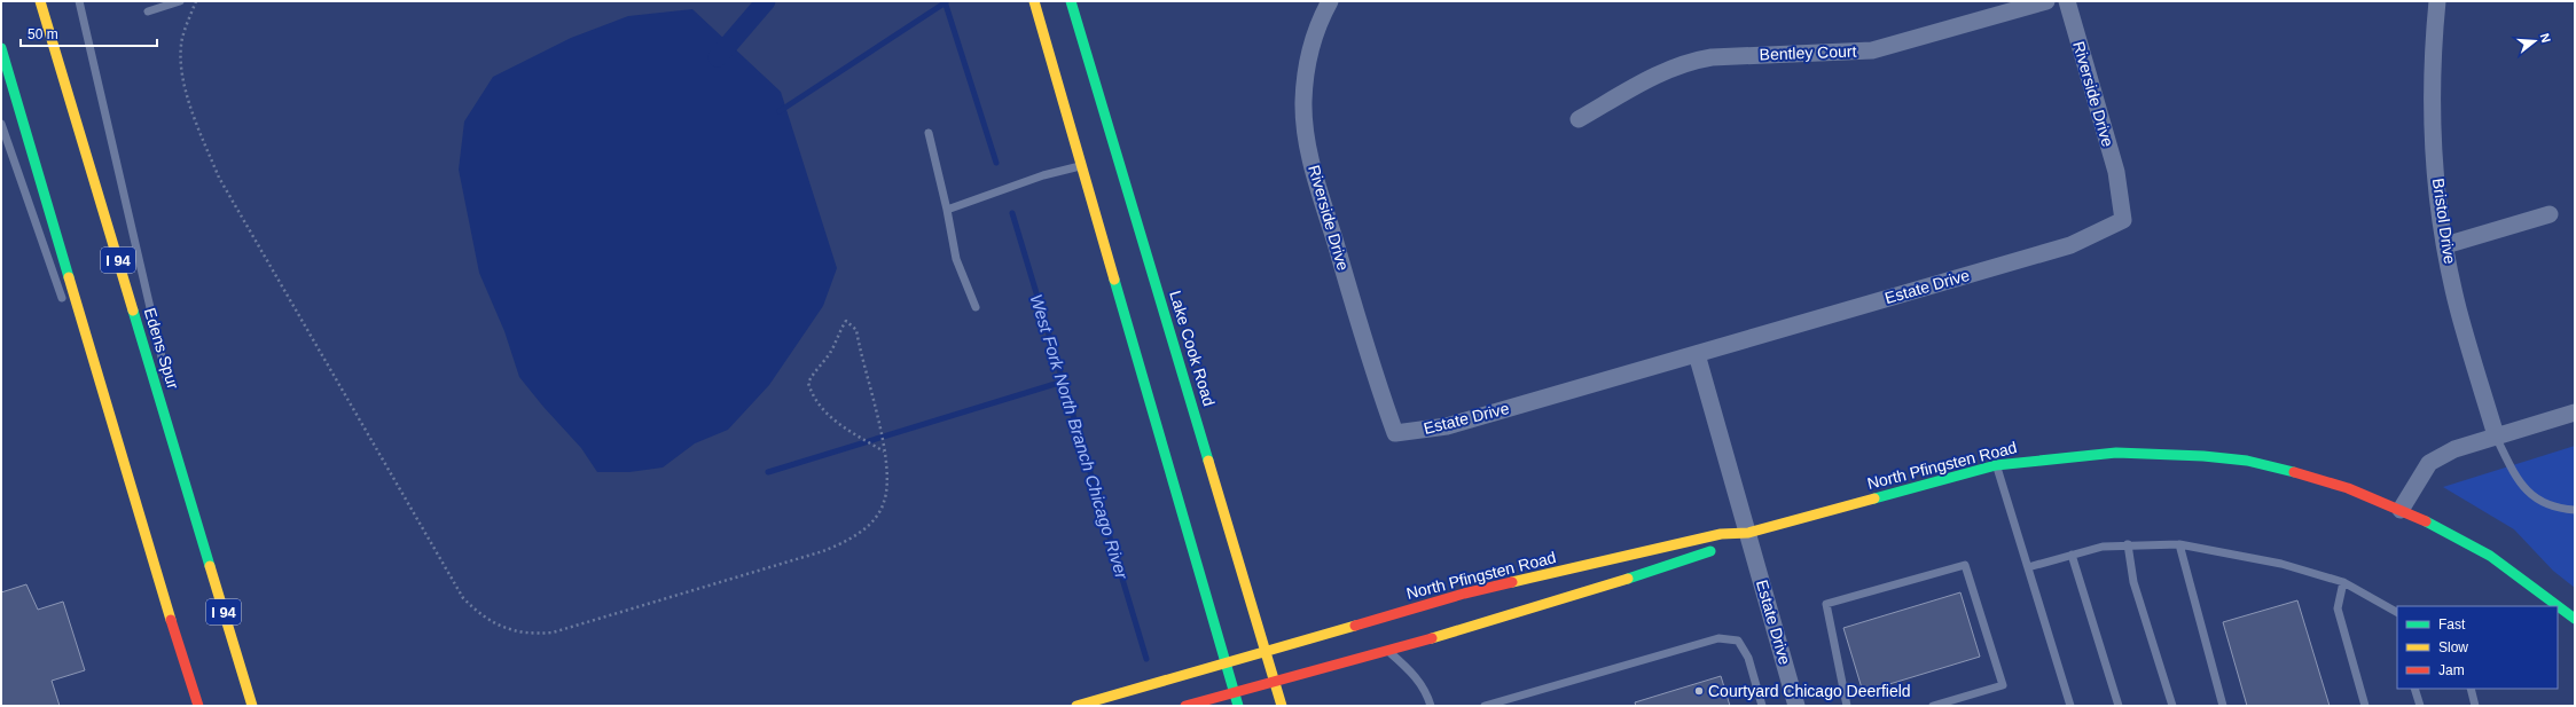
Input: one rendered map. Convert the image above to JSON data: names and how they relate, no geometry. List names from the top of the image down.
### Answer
{
  "streets": {
    "main road": [
      "I 94",
      "Edens Spur",
      "Lake Cook Road",
      "North Pfingsten Road"
    ],
    "street": [
      "Bentley Court",
      "Riverside Drive",
      "Bristol Drive",
      "Estate Drive"
    ]
  },
  "crossings": [
    ["Riverside Drive", "Estate Drive"],
    ["I 94", "Edens Spur"],
    ["Estate Drive", "North Pfingsten Road"],
    ["Lake Cook Road", "North Pfingsten Road"]
  ],
  "water": ["West Fork North Branch Chicago River"],
  "places": ["Courtyard Chicago Deerfield"],
  "legend": ["Fast", "Slow", "Jam"],
  "scale_bar": "50 m",
  "north": "right"
}
